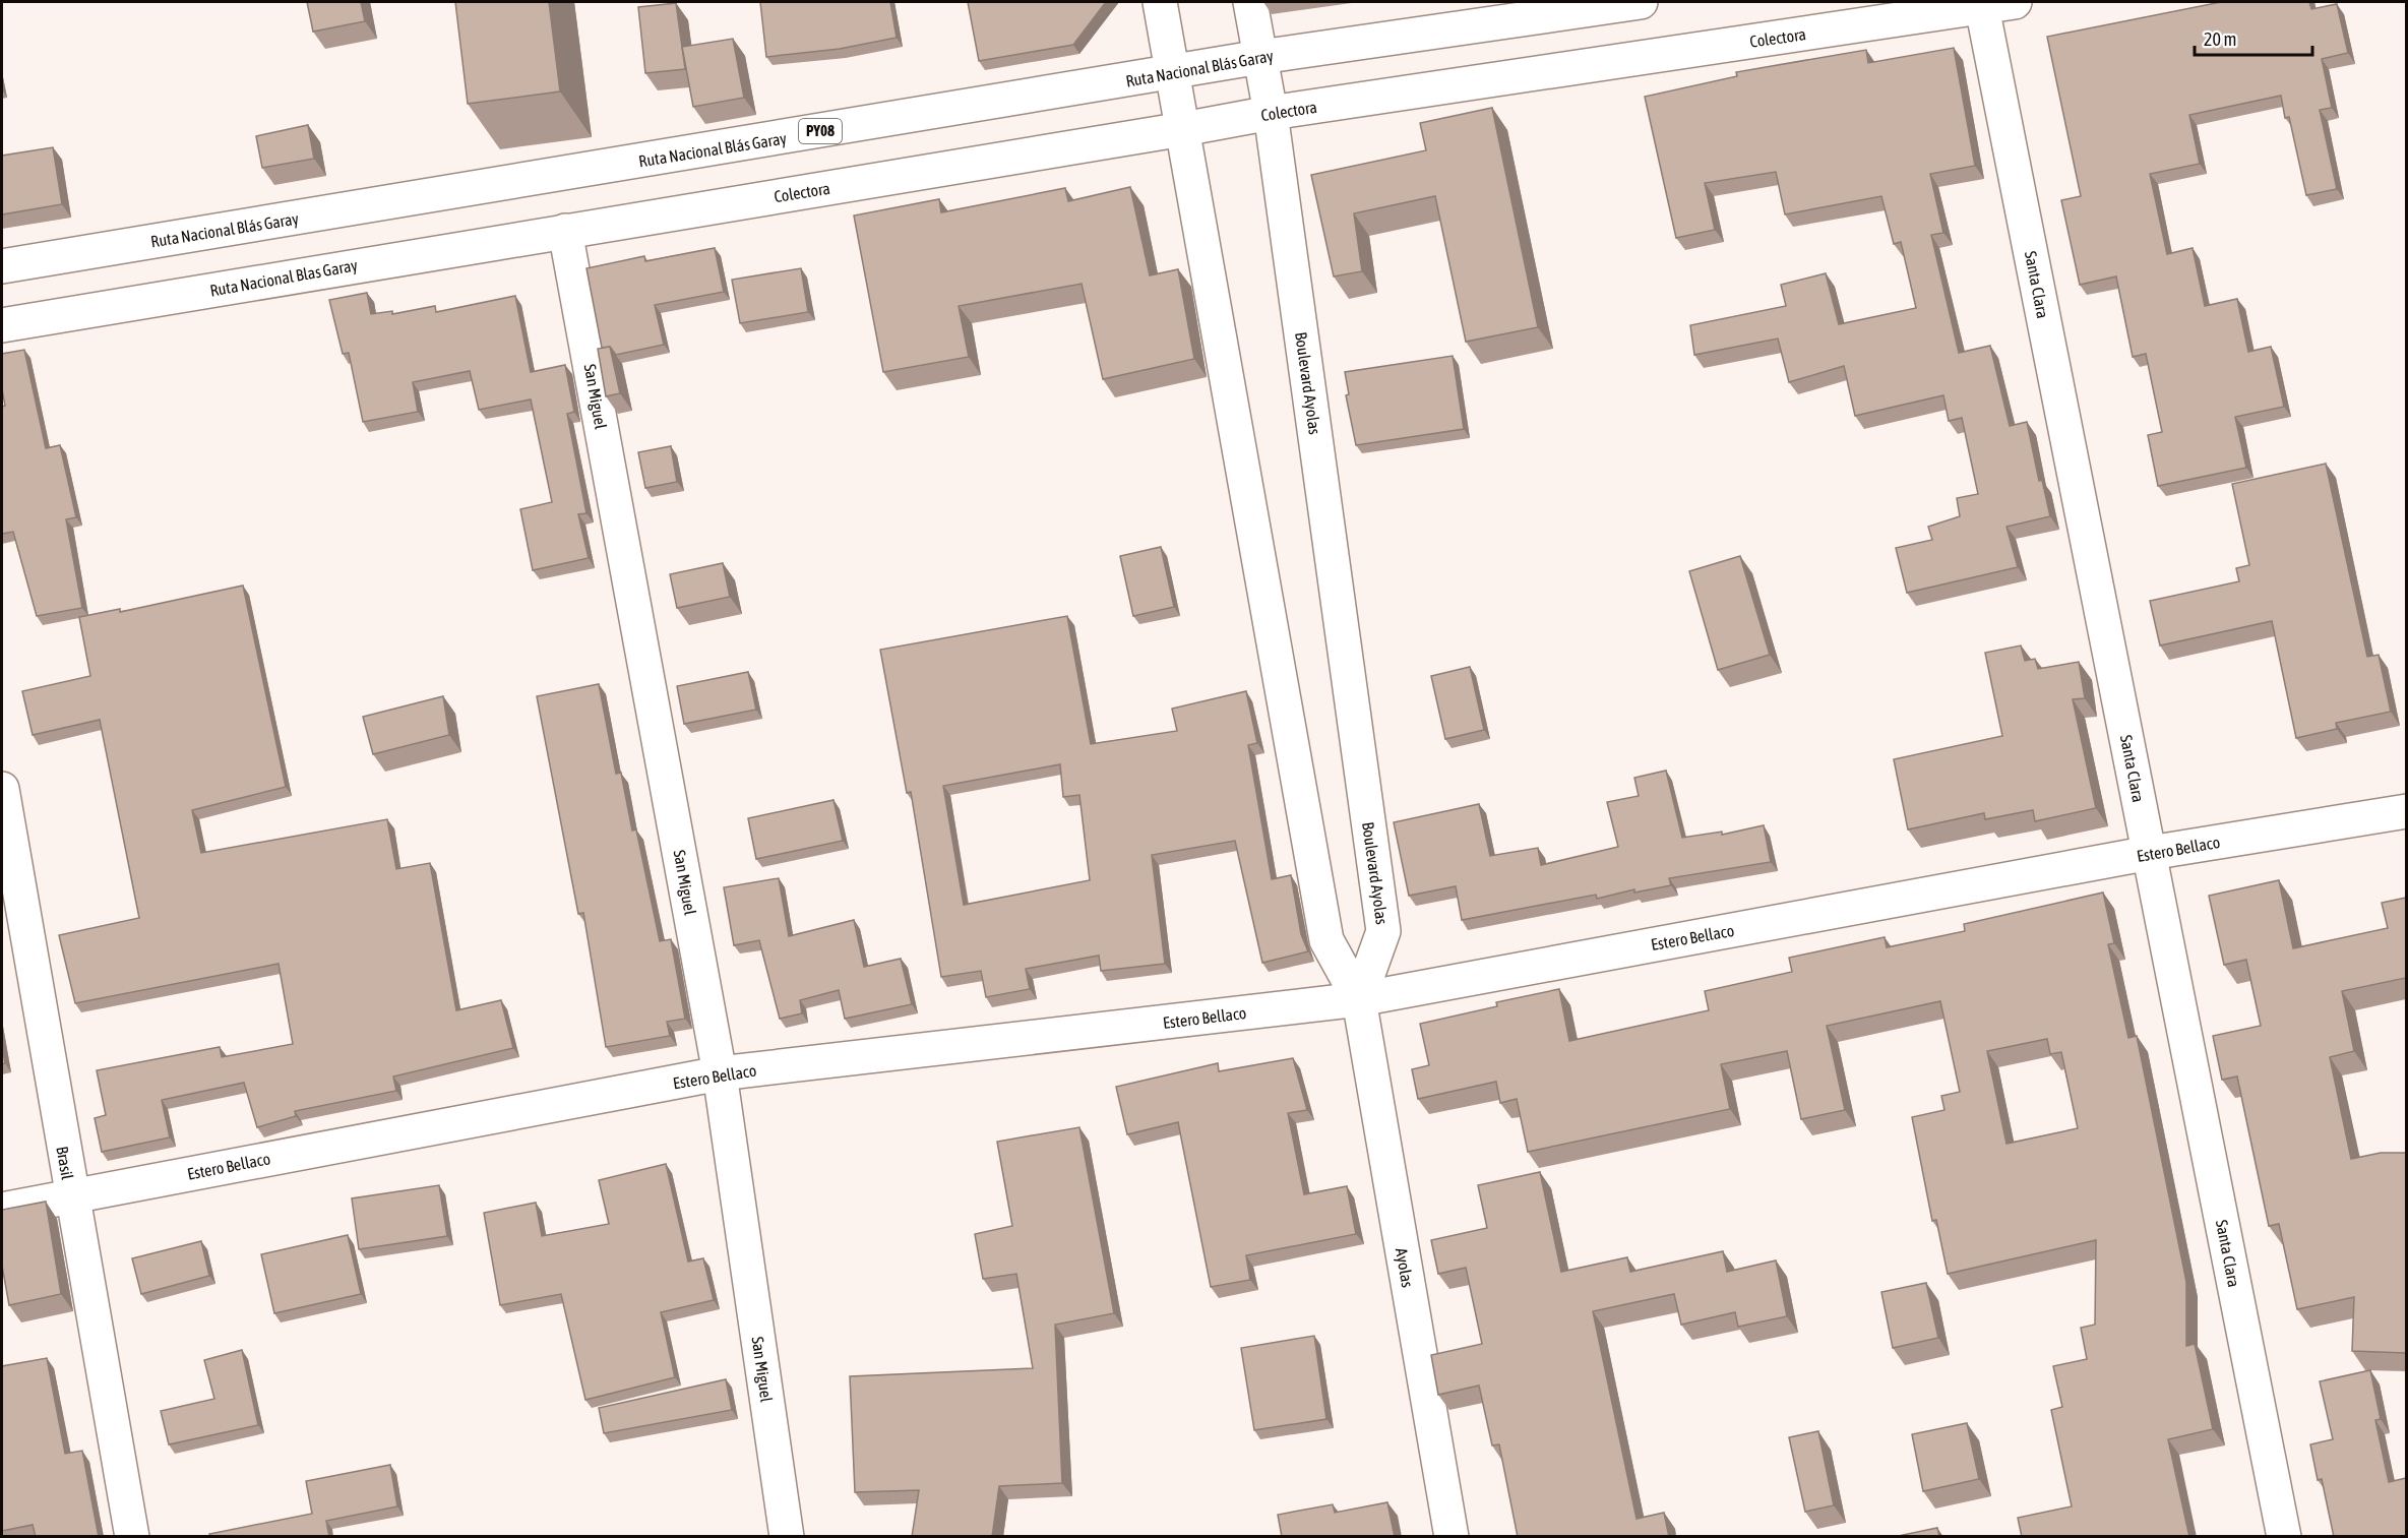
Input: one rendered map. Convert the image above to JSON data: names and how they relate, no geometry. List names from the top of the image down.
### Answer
{
  "streets": {
    "main road": [
      "Colectora",
      "Ruta Nacional Blás Garay",
      "PY08",
      "Ruta Nacional Blas Garay",
      "Santa Clara",
      "Boulevard Ayolas",
      "San Miguel",
      "Estero Bellaco",
      "Brasil",
      "Ayolas"
    ]
  },
  "crossings": [
    ["Colectora", "Ruta Nacional Blas Garay"],
    ["Colectora", "Santa Clara"],
    ["Colectora", "Boulevard Ayolas"],
    ["Colectora", "San Miguel"],
    ["Ruta Nacional Blás Garay", "Boulevard Ayolas"],
    ["Ruta Nacional Blas Garay", "San Miguel"],
    ["Santa Clara", "Estero Bellaco"],
    ["Boulevard Ayolas", "Estero Bellaco"],
    ["Boulevard Ayolas", "Ayolas"],
    ["San Miguel", "Estero Bellaco"],
    ["Estero Bellaco", "Brasil"],
    ["Estero Bellaco", "Ayolas"]
  ],
  "scale_bar": "20 m"
}
